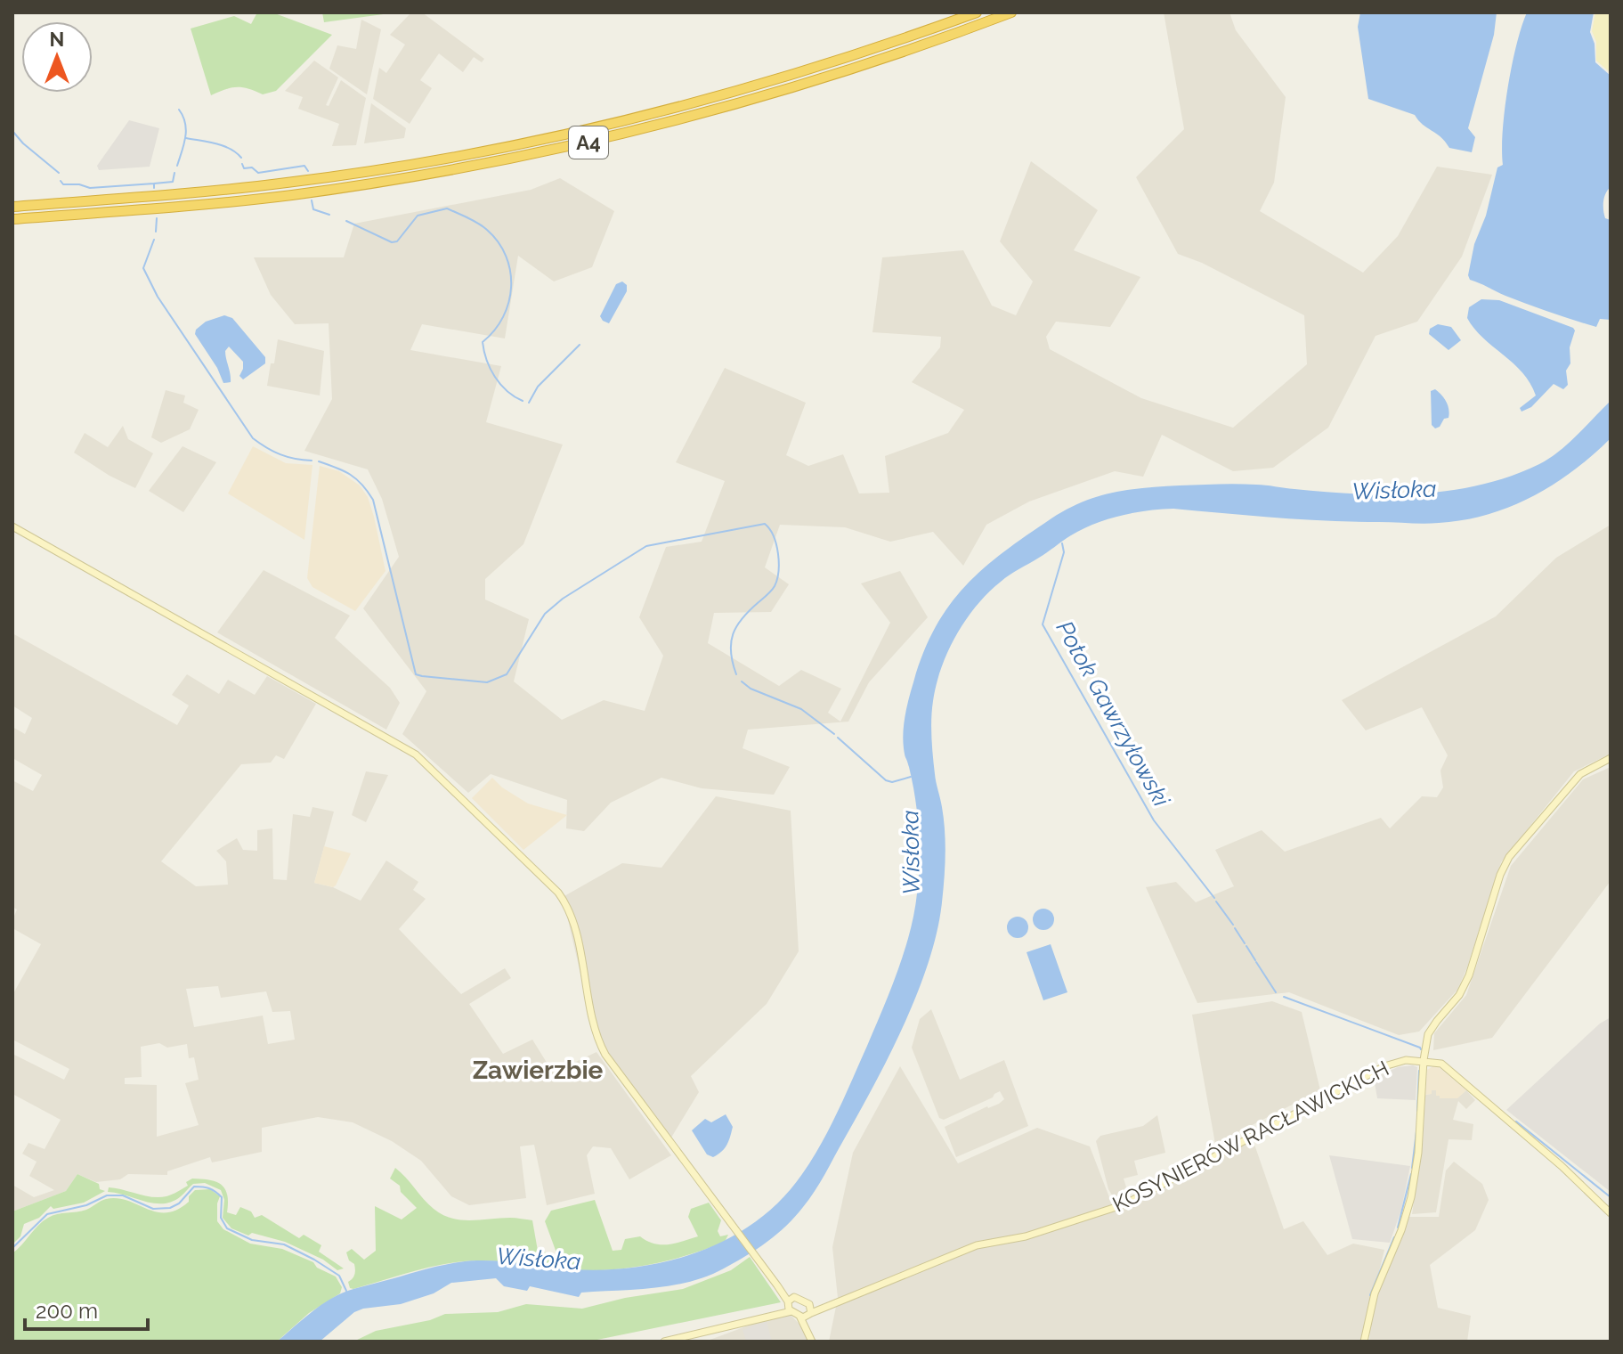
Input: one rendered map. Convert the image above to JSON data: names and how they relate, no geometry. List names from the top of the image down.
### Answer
{
  "streets": {
    "highway": ["A4"],
    "street": ["KOSYNIERÓW RACŁAWICKICH"]
  },
  "districts": ["Zawierzbie"],
  "water": ["Wisłoka", "Potok Gawrzyłowski"],
  "scale_bar": "200 m",
  "north": "top"
}
